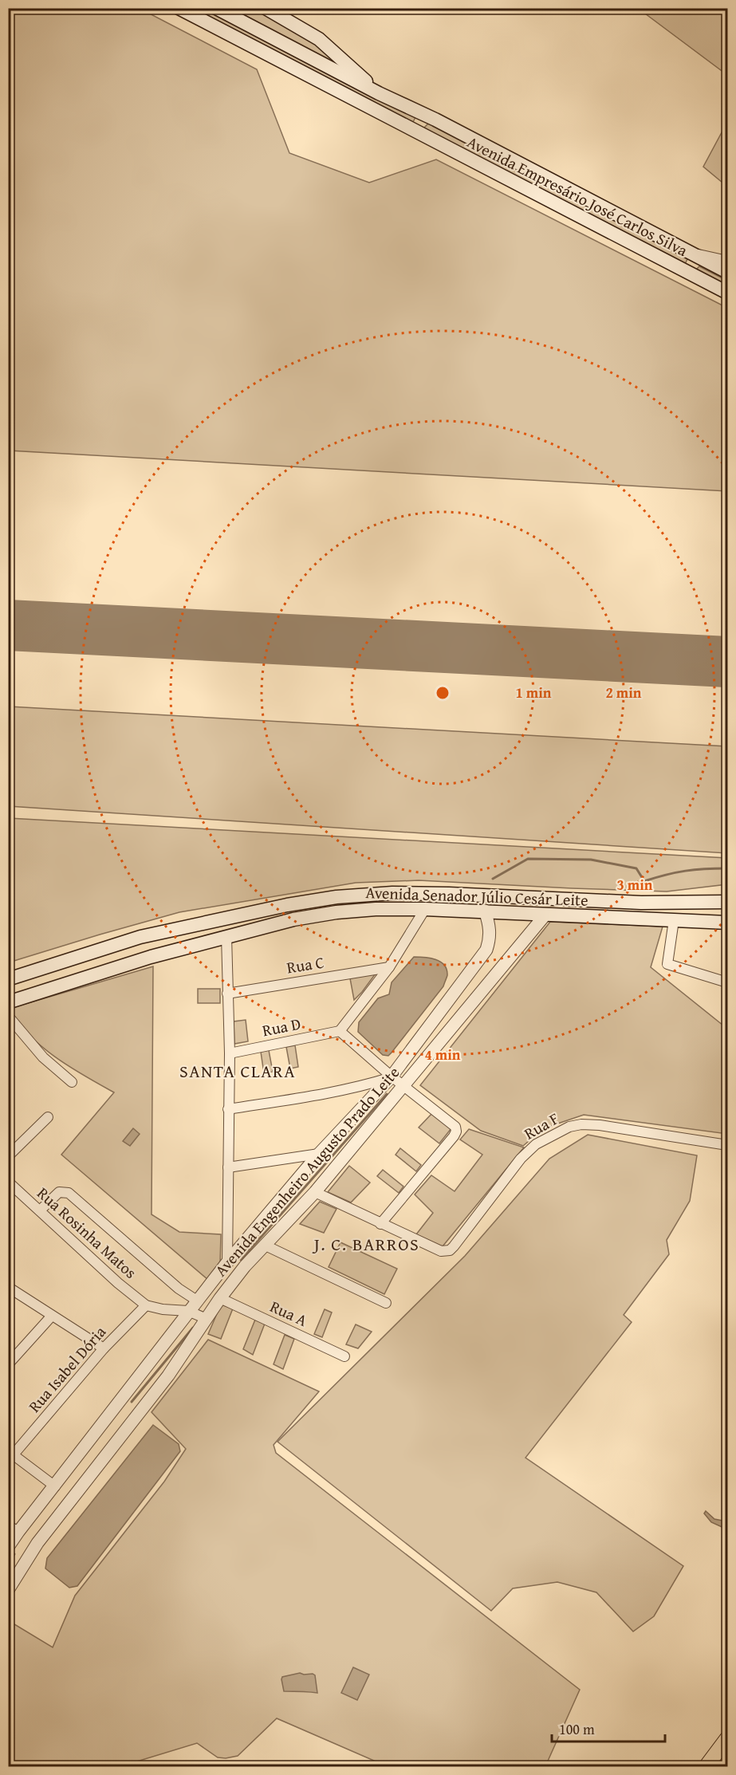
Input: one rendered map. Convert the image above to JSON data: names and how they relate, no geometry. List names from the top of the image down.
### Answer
{
  "streets": {
    "main road": ["Avenida Empresário José Carlos Silva", "Avenida Senador Júlio Cesár Leite"],
    "street": [
      "Rua C",
      "Rua D",
      "Rua F",
      "Avenida Engenheiro Augusto Prado Leite",
      "Rua Rosinha Matos",
      "Rua A",
      "Rua Isabel Dória"
    ]
  },
  "crossings": [
    ["Avenida Senador Júlio Cesár Leite", "Avenida Engenheiro Augusto Prado Leite"],
    ["Avenida Engenheiro Augusto Prado Leite", "Rua A"],
    ["Rua Rosinha Matos", "Rua Isabel Dória"]
  ],
  "districts": ["SANTA CLARA", "J. C. BARROS"],
  "scale_bar": "100 m",
  "rings": [
    "1 min",
    "2 min",
    "3 min",
    "4 min"
  ]
}
